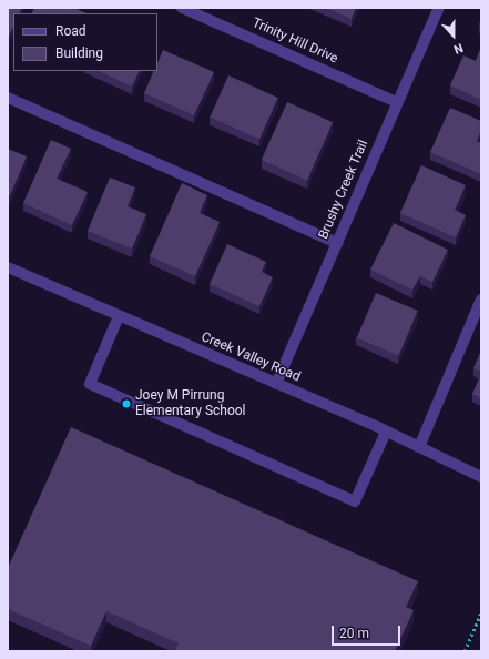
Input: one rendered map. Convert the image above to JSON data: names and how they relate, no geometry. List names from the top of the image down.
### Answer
{
  "streets": {
    "street": ["Trinity Hill Drive", "Brushy Creek Trail", "Creek Valley Road"]
  },
  "crossings": [
    ["Trinity Hill Drive", "Brushy Creek Trail"],
    ["Brushy Creek Trail", "Creek Valley Road"]
  ],
  "places": ["Joey M Pirrung Elementary School"],
  "legend": ["Road", "Building"],
  "scale_bar": "20 m",
  "north": "bottom"
}
